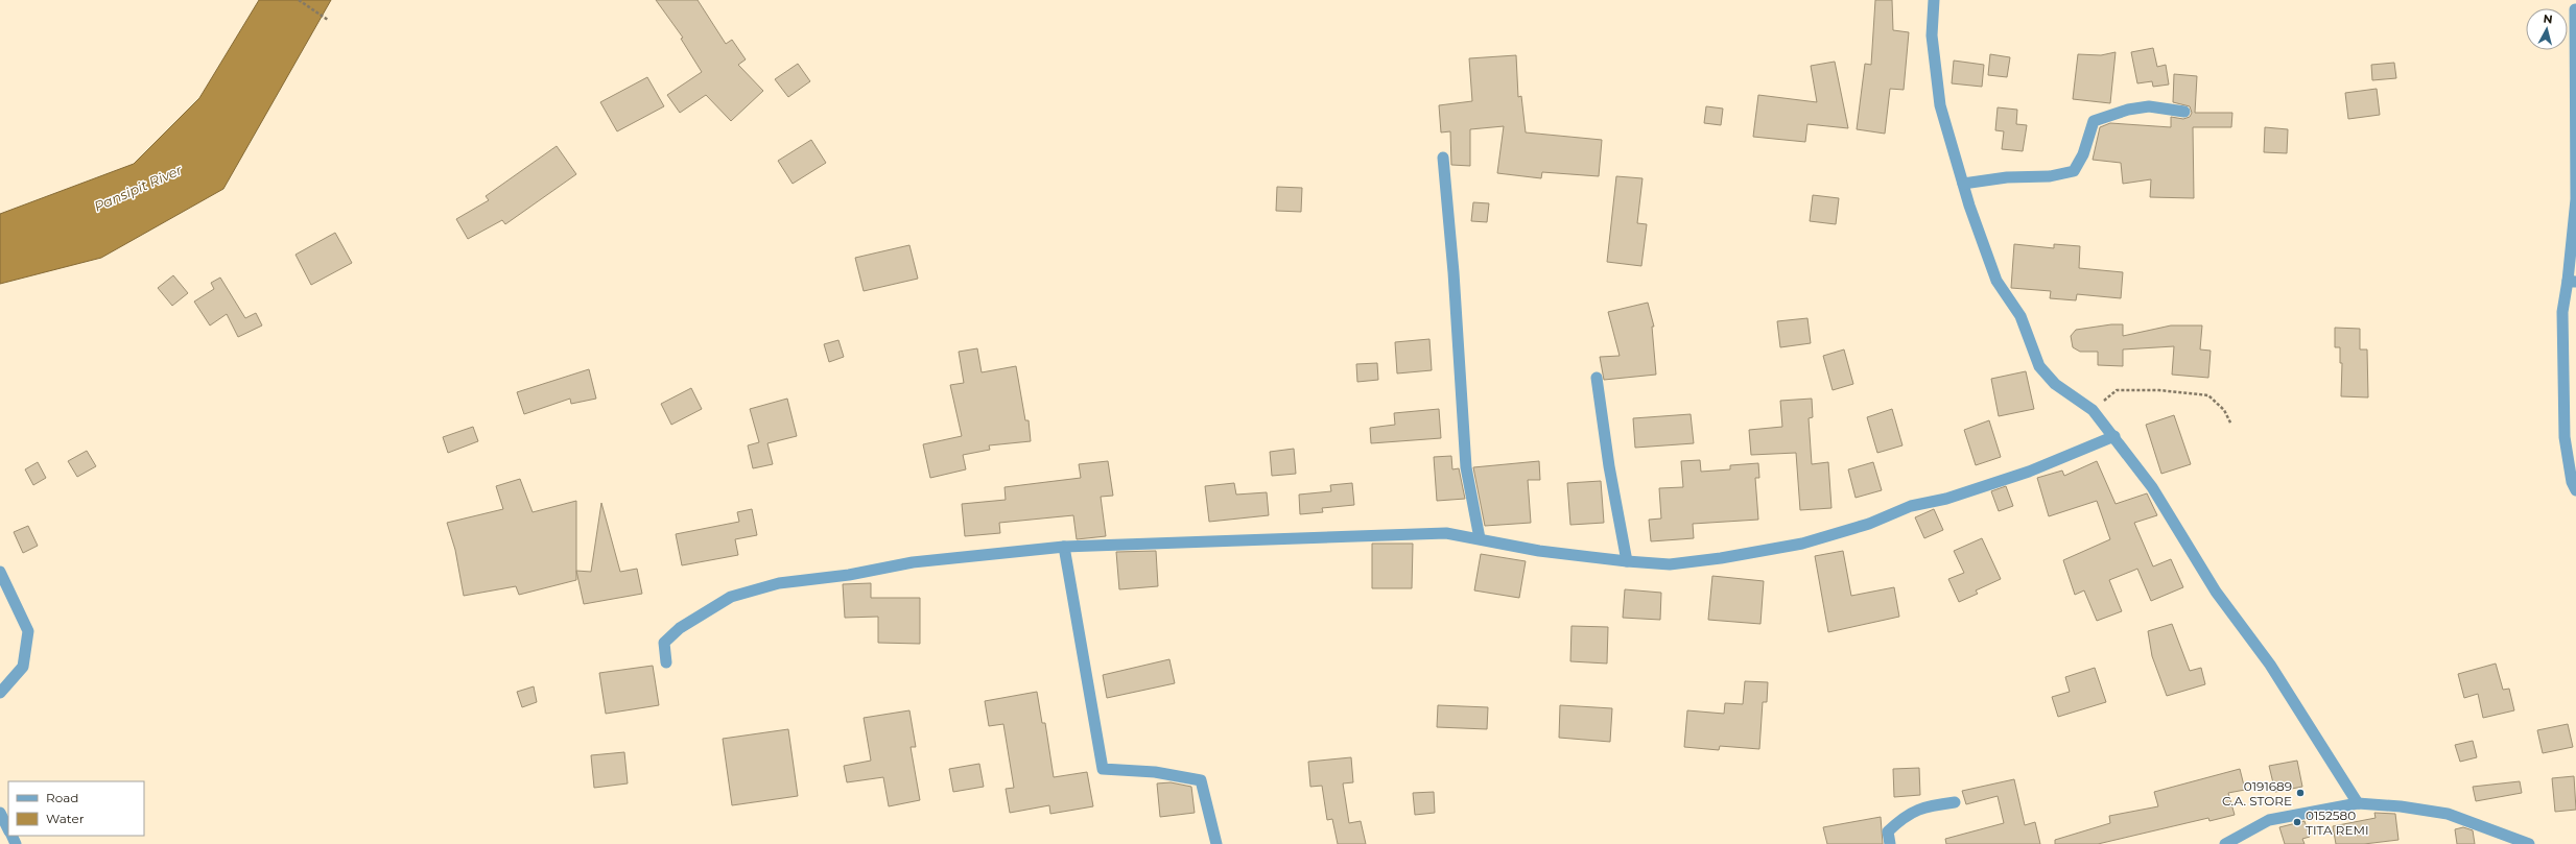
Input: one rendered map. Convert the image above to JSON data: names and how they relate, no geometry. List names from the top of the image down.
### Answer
{
  "water": ["Pansipit River"],
  "places": ["0191689 C.A. STORE", "0152580 TITA REMI"],
  "legend": ["Road", "Water"],
  "north": "top"
}
